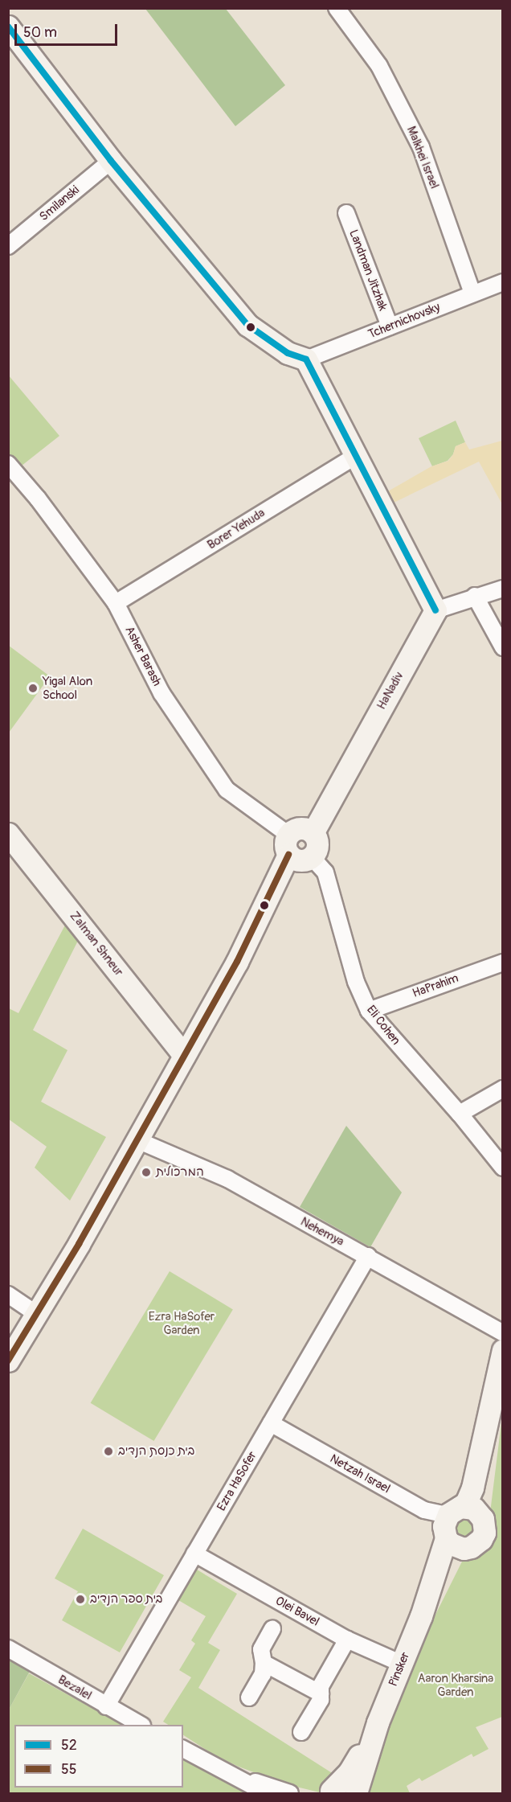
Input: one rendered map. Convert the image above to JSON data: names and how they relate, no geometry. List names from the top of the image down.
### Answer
{
  "streets": {
    "street": [
      "Malkhei Israel",
      "Smilanski",
      "Landman Jitzhak",
      "Tchernichovsky",
      "Borer Yehuda",
      "Asher Barash",
      "HaNadiv",
      "Zalman Shneur",
      "HaPrahim",
      "Eli Cohen",
      "Nehemya",
      "Netzah Israel",
      "Ezra HaSofer",
      "Olei Bavel",
      "Pinsker",
      "Bezalel"
    ]
  },
  "crossings": [
    ["Malkhei Israel", "Tchernichovsky"],
    ["Landman Jitzhak", "Tchernichovsky"],
    ["Borer Yehuda", "Asher Barash"],
    ["Asher Barash", "HaNadiv"],
    ["Asher Barash", "Eli Cohen"],
    ["HaNadiv", "Eli Cohen"],
    ["HaPrahim", "Eli Cohen"],
    ["Nehemya", "Ezra HaSofer"],
    ["Netzah Israel", "Ezra HaSofer"],
    ["Netzah Israel", "Pinsker"],
    ["Ezra HaSofer", "Olei Bavel"],
    ["Ezra HaSofer", "Bezalel"],
    ["Olei Bavel", "Pinsker"]
  ],
  "parks": ["Ezra HaSofer Garden", "Aaron Kharsina Garden"],
  "places": [
    "Yigal Alon School",
    "המרכולית",
    "בית כנסת הנדיב",
    "בית ספר הנדיב"
  ],
  "lines": ["transit line 52", "transit line 55"],
  "legend": ["52", "55"],
  "scale_bar": "50 m"
}
